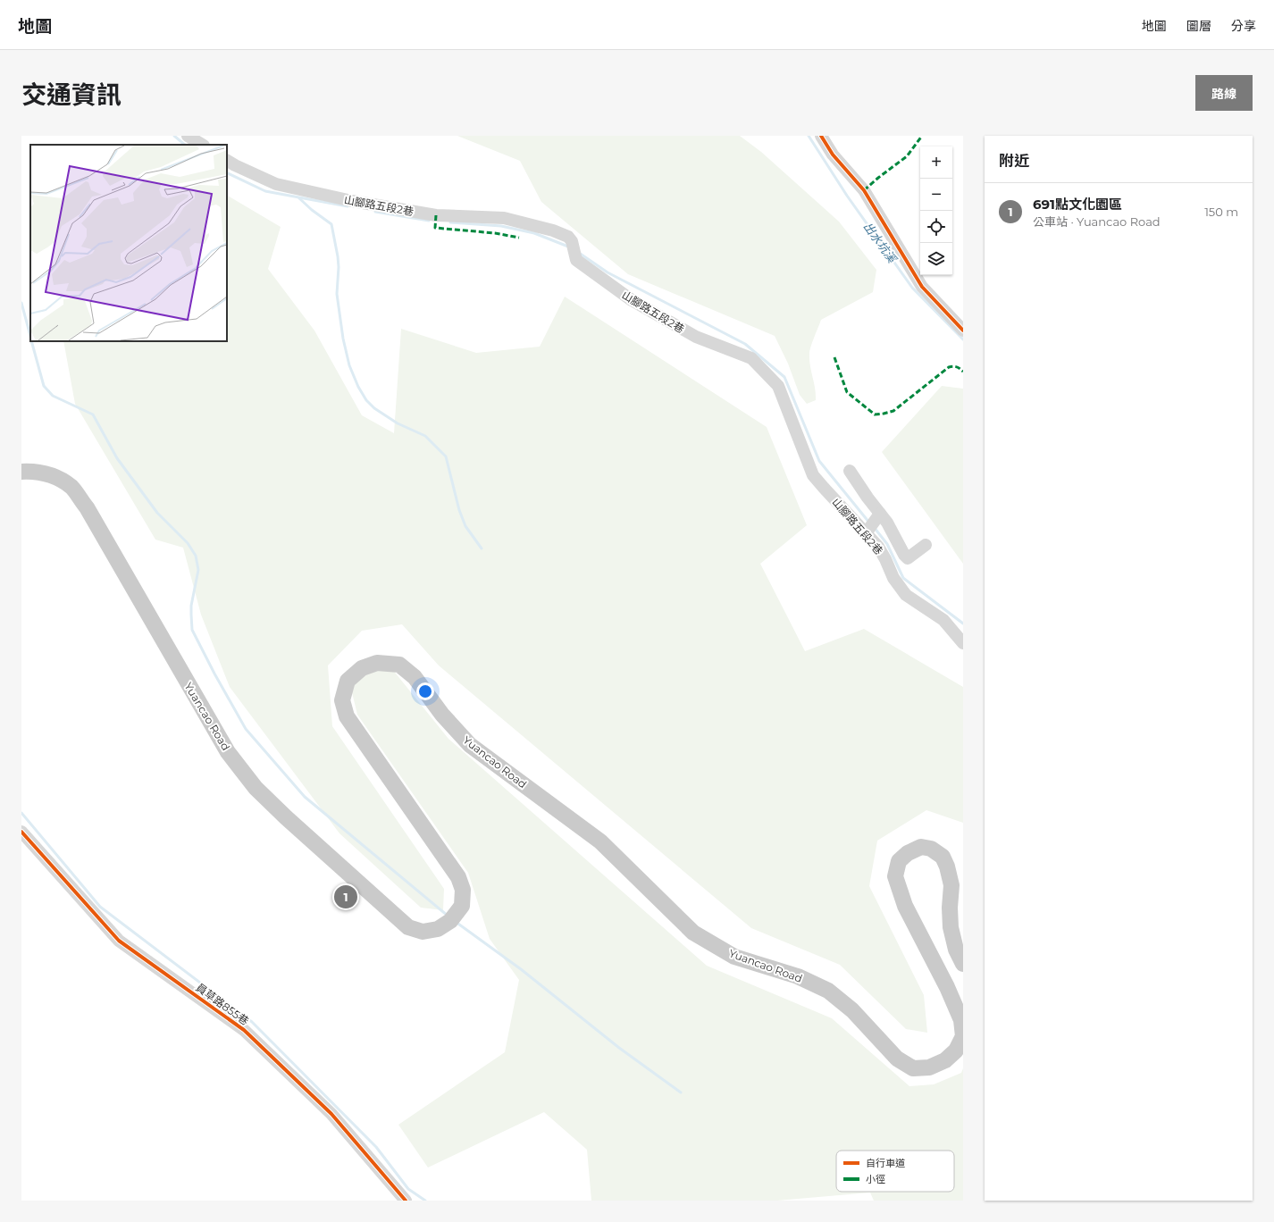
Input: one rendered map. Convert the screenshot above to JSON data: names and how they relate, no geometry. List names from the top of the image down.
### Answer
{
  "streets": {
    "main road": ["Yuancao Road"],
    "street": ["山腳路五段2巷", "員草路855巷"]
  },
  "water": ["出水坑溪"],
  "legend": ["自行車道", "小徑"],
  "page": {
    "header": "地圖",
    "nav": ["地圖", "圖層", "分享"],
    "title": "交通資訊",
    "buttons": "路線",
    "heading": "附近",
    "map_buttons": ["+", "−"],
    "list": [
      {
        "mark": "1",
        "name": "691點文化園區",
        "note": "公車站 · Yuancao Road",
        "value": "150 m"
      }
    ],
    "pins": "1"
  }
}
